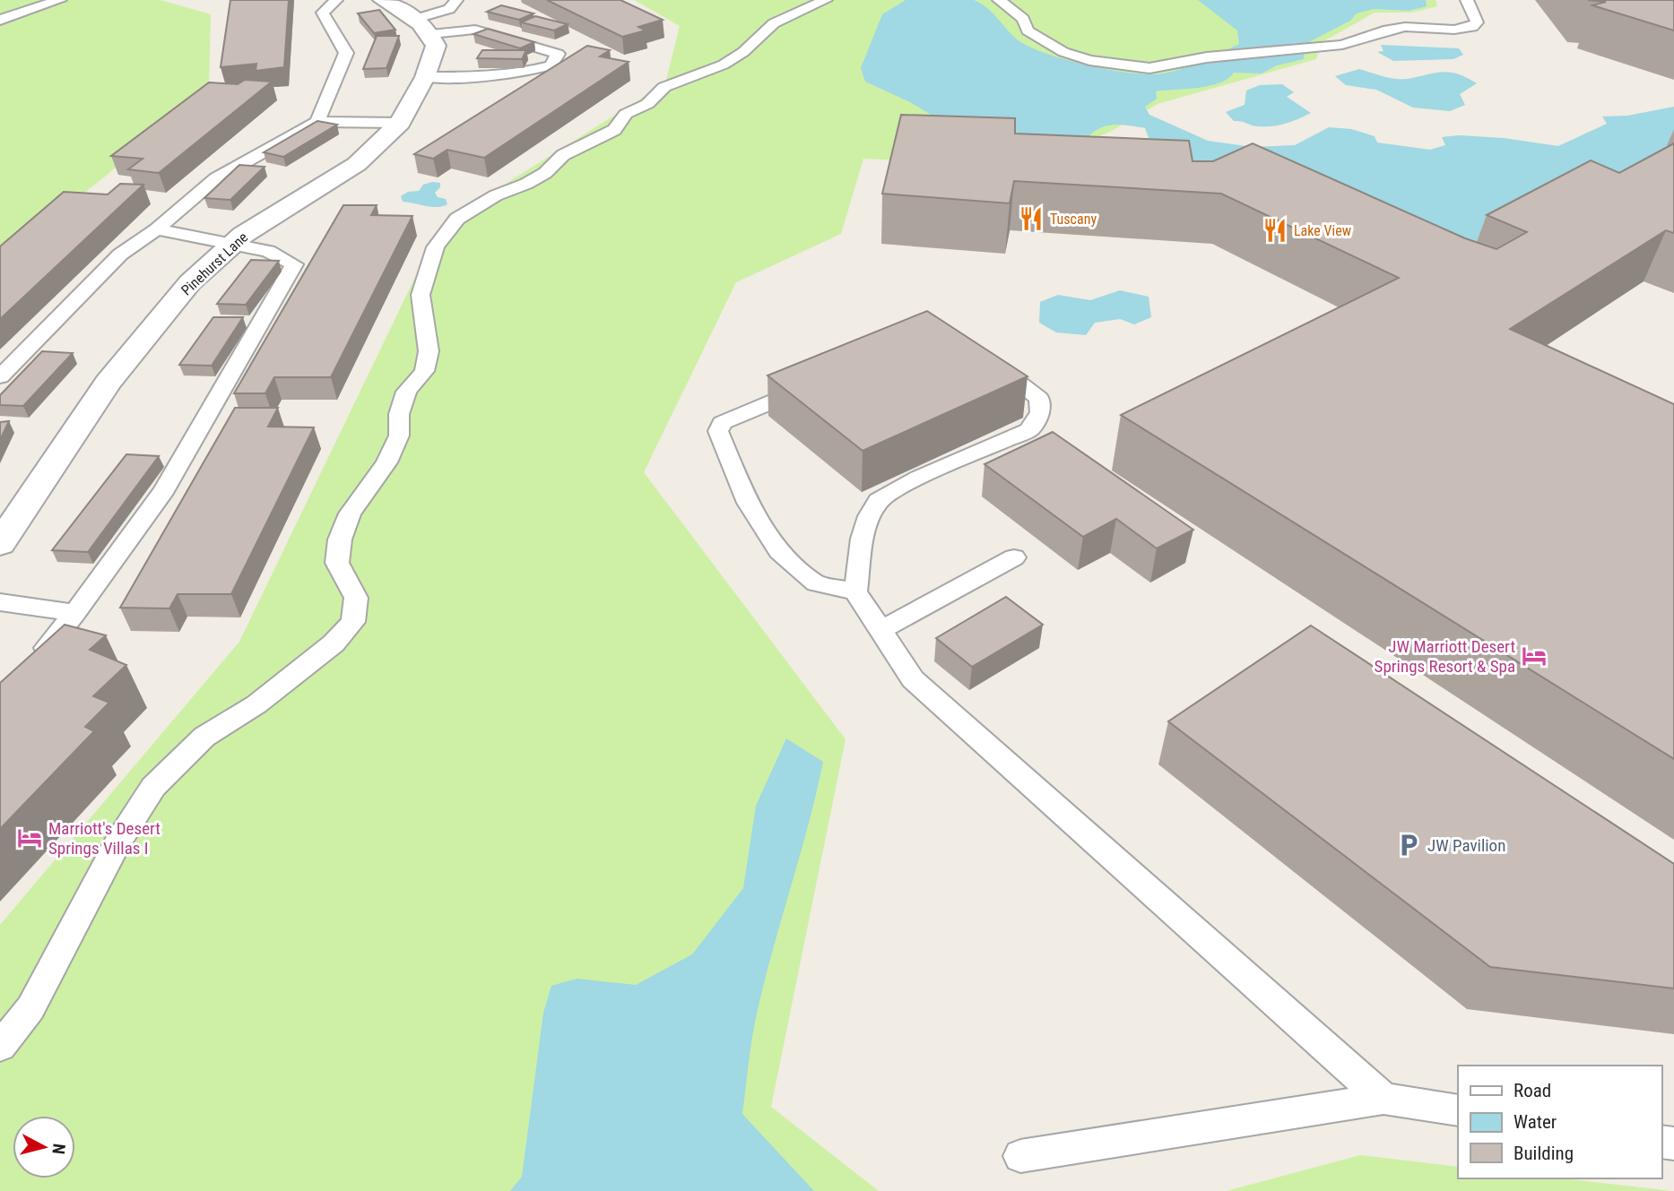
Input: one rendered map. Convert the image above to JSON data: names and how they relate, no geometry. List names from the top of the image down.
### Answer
{
  "streets": {
    "street": ["Pinehurst Lane"]
  },
  "places": {
    "restaurant": ["Tuscany", "Lake View"],
    "hotel": ["JW Marriott Desert Springs Resort & Spa", "Marriott's Desert Springs Villas I"],
    "parking": ["JW Pavilion"]
  },
  "legend": ["Road", "Water", "Building"],
  "north": "right"
}
